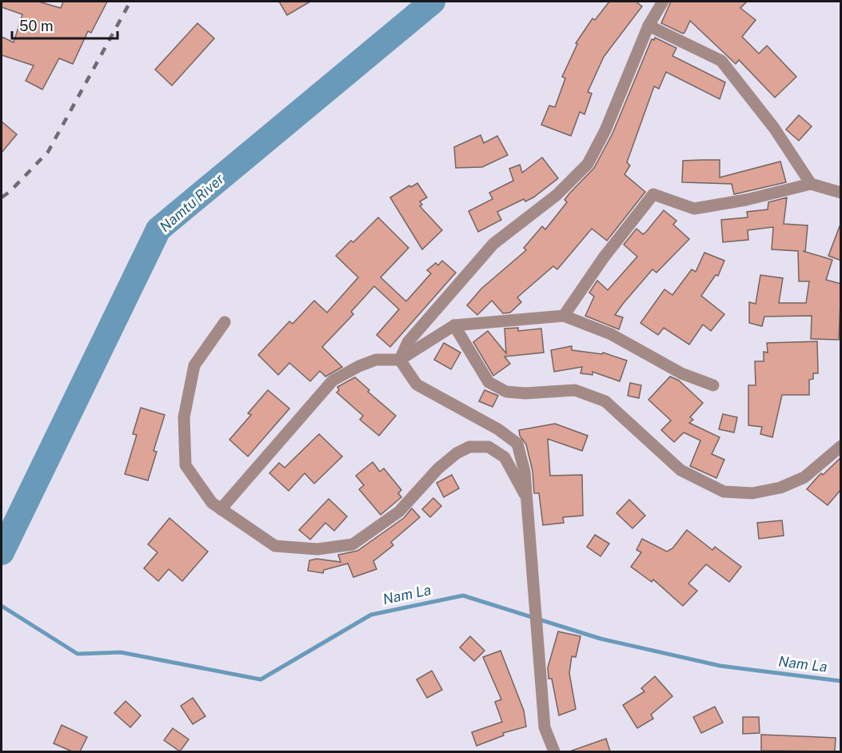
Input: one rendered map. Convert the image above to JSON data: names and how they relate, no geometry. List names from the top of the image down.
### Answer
{
  "water": ["Namtu River", "Nam La"],
  "scale_bar": "50 m"
}
